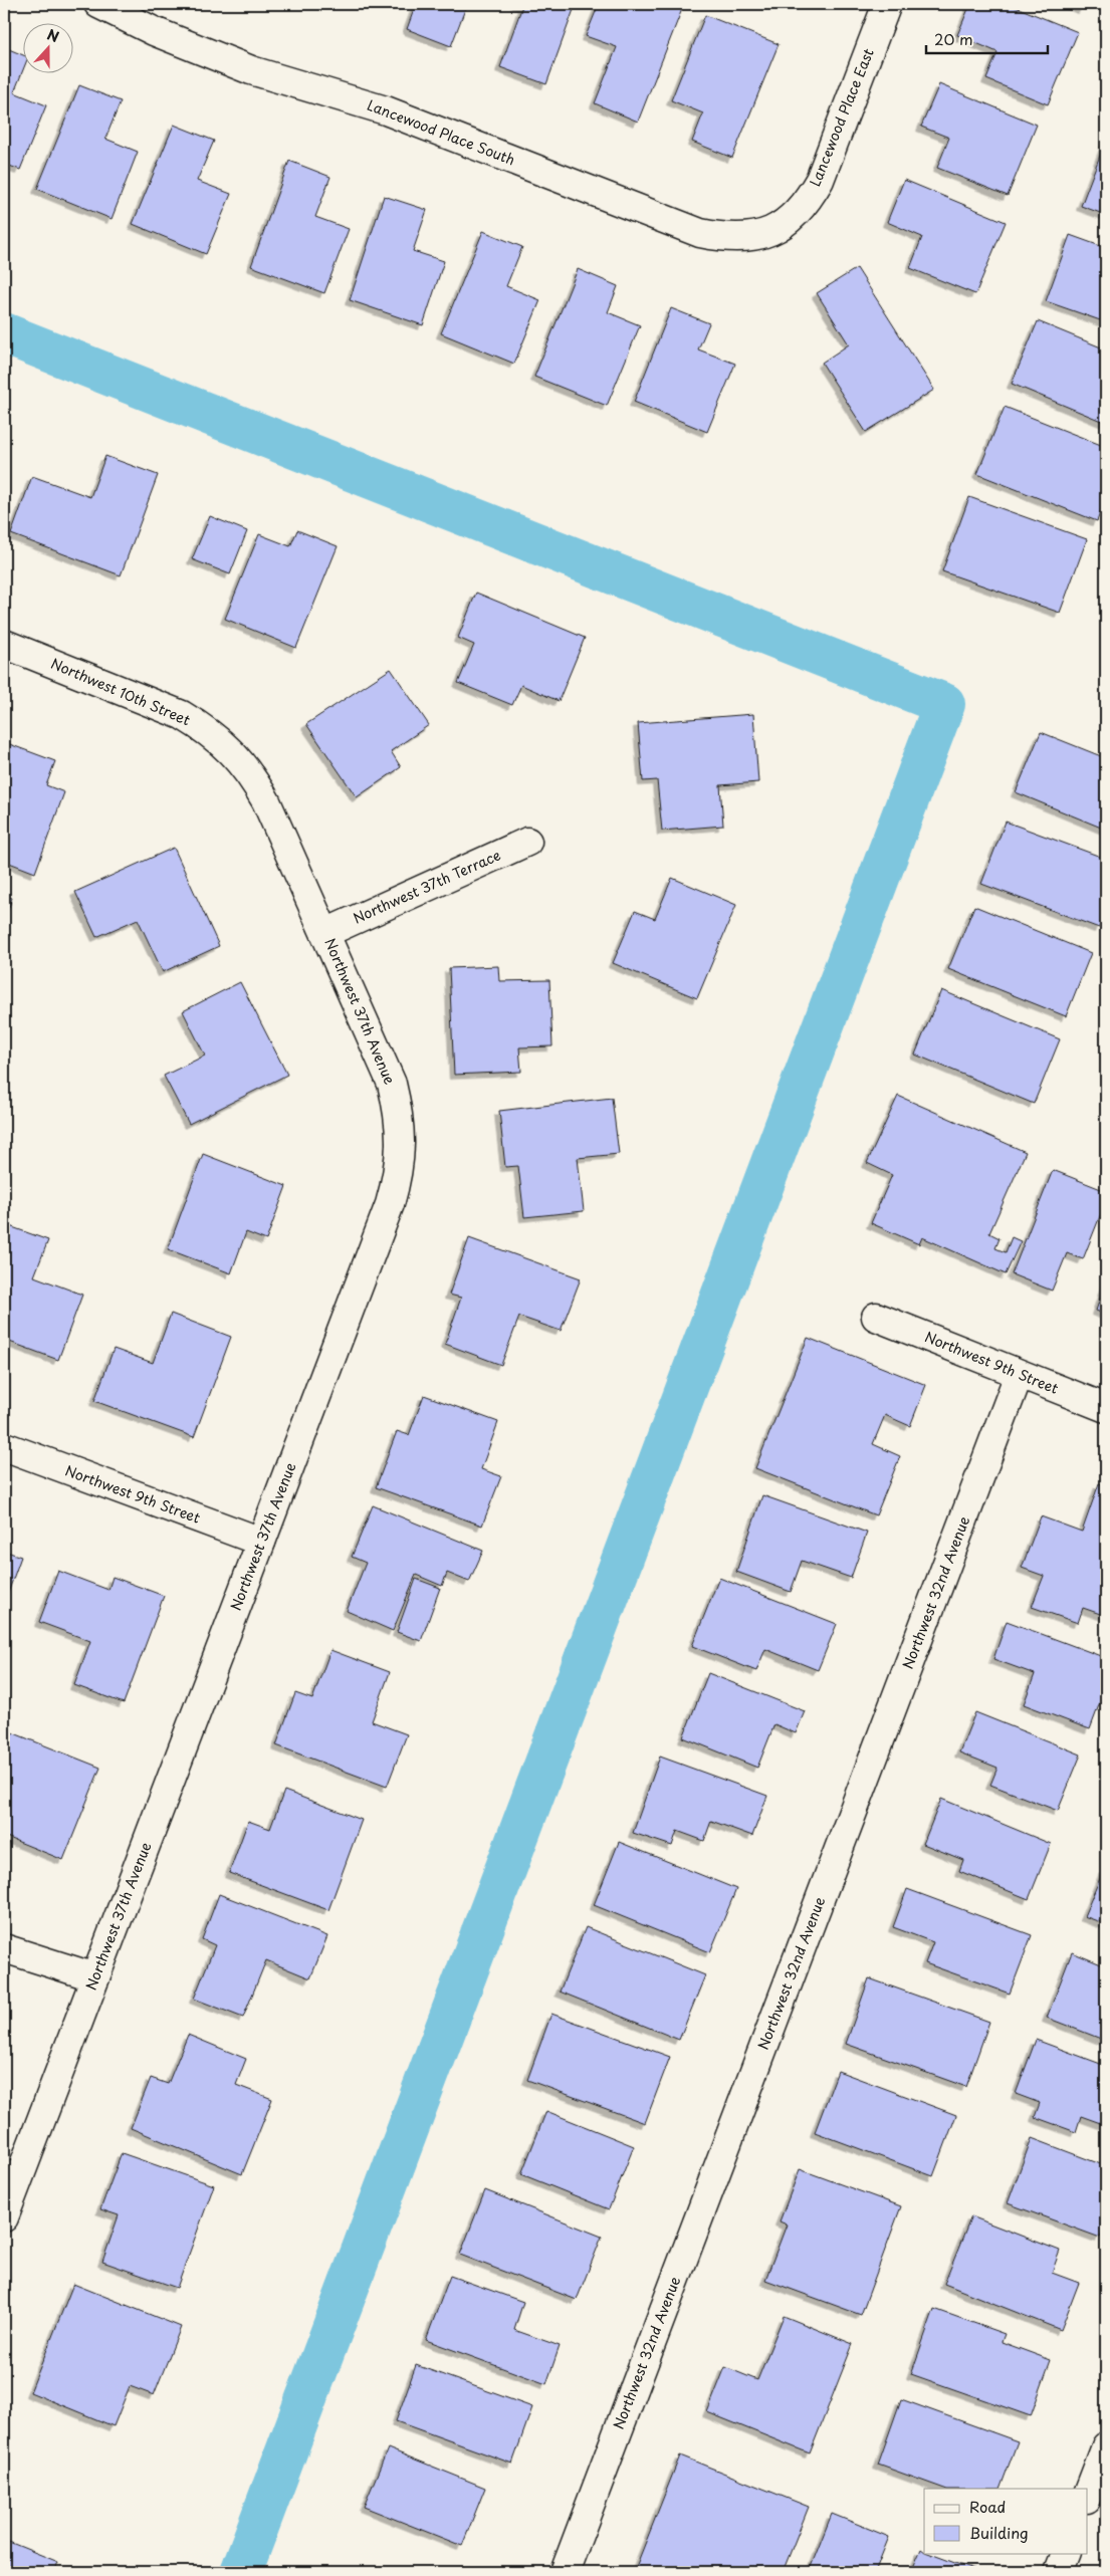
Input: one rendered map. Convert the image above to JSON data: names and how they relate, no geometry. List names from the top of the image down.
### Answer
{
  "streets": {
    "street": [
      "Lancewood Place East",
      "Lancewood Place South",
      "Northwest 10th Street",
      "Northwest 37th Terrace",
      "Northwest 37th Avenue",
      "Northwest 9th Street",
      "Northwest 32nd Avenue"
    ]
  },
  "crossings": [
    ["Lancewood Place East", "Lancewood Place South"],
    ["Northwest 10th Street", "Northwest 37th Avenue"],
    ["Northwest 37th Terrace", "Northwest 37th Avenue"],
    ["Northwest 37th Avenue", "Northwest 9th Street"],
    ["Northwest 9th Street", "Northwest 32nd Avenue"]
  ],
  "legend": ["Road", "Building"],
  "scale_bar": "20 m",
  "north": "top"
}
